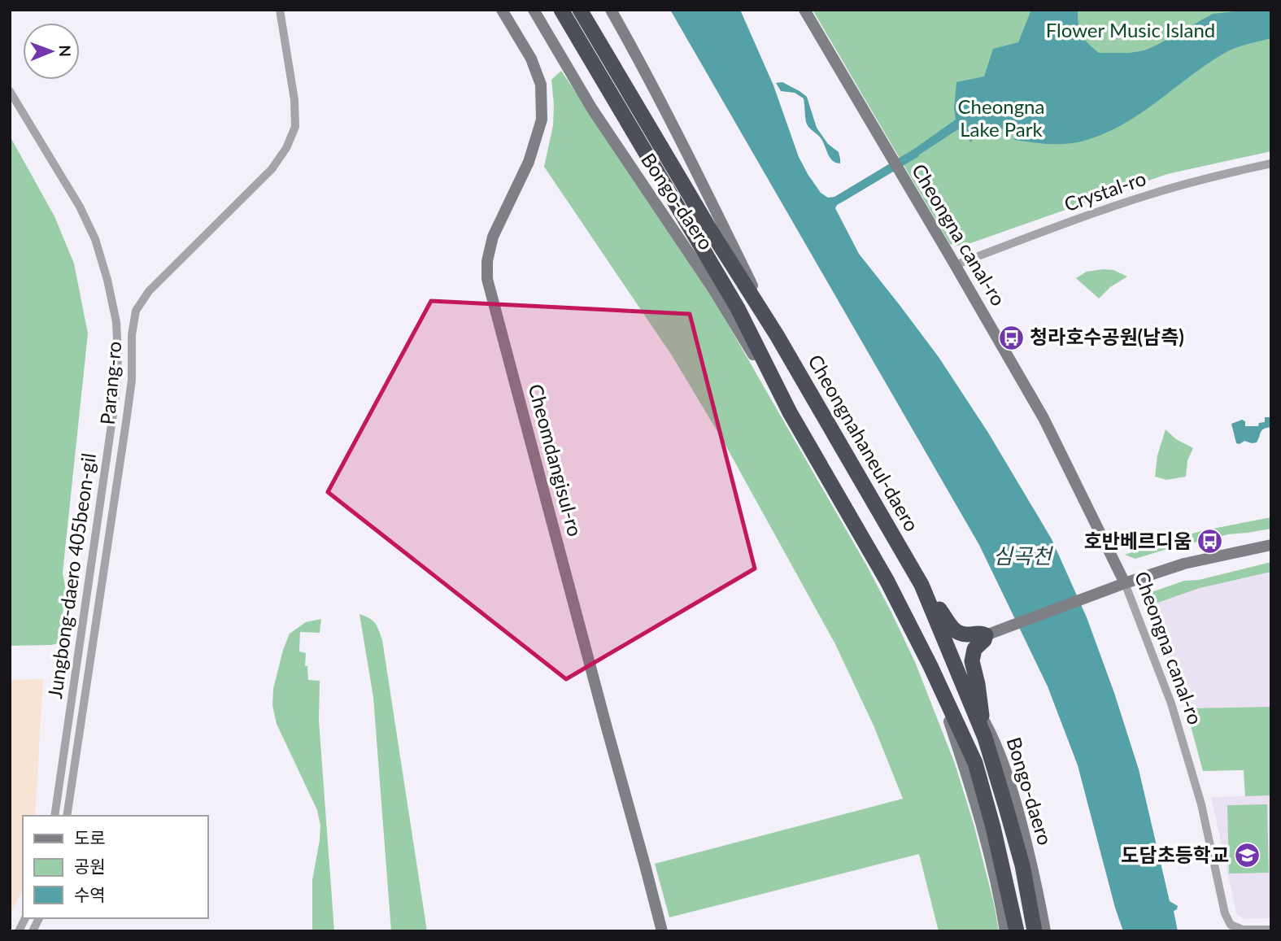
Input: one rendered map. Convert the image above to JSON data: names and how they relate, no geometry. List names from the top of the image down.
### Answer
{
  "streets": {
    "highway": ["Cheongnahaneul-daero"],
    "street": [
      "Crystal-ro",
      "Bongo-daero",
      "Cheongna canal-ro",
      "Parang-ro",
      "Cheomdangisul-ro",
      "Jungbong-daero 405beon-gil"
    ]
  },
  "crossings": [
    ["Crystal-ro", "Cheongna canal-ro"],
    ["Bongo-daero", "Cheongnahaneul-daero"]
  ],
  "water": ["심곡천"],
  "parks": ["Flower Music Island", "Cheongna Lake Park"],
  "places": {
    "bus stop": ["청라호수공원(남측)", "호반베르디움"],
    "school or university": ["도담초등학교"]
  },
  "legend": ["도로", "공원", "수역"],
  "north": "right"
}
